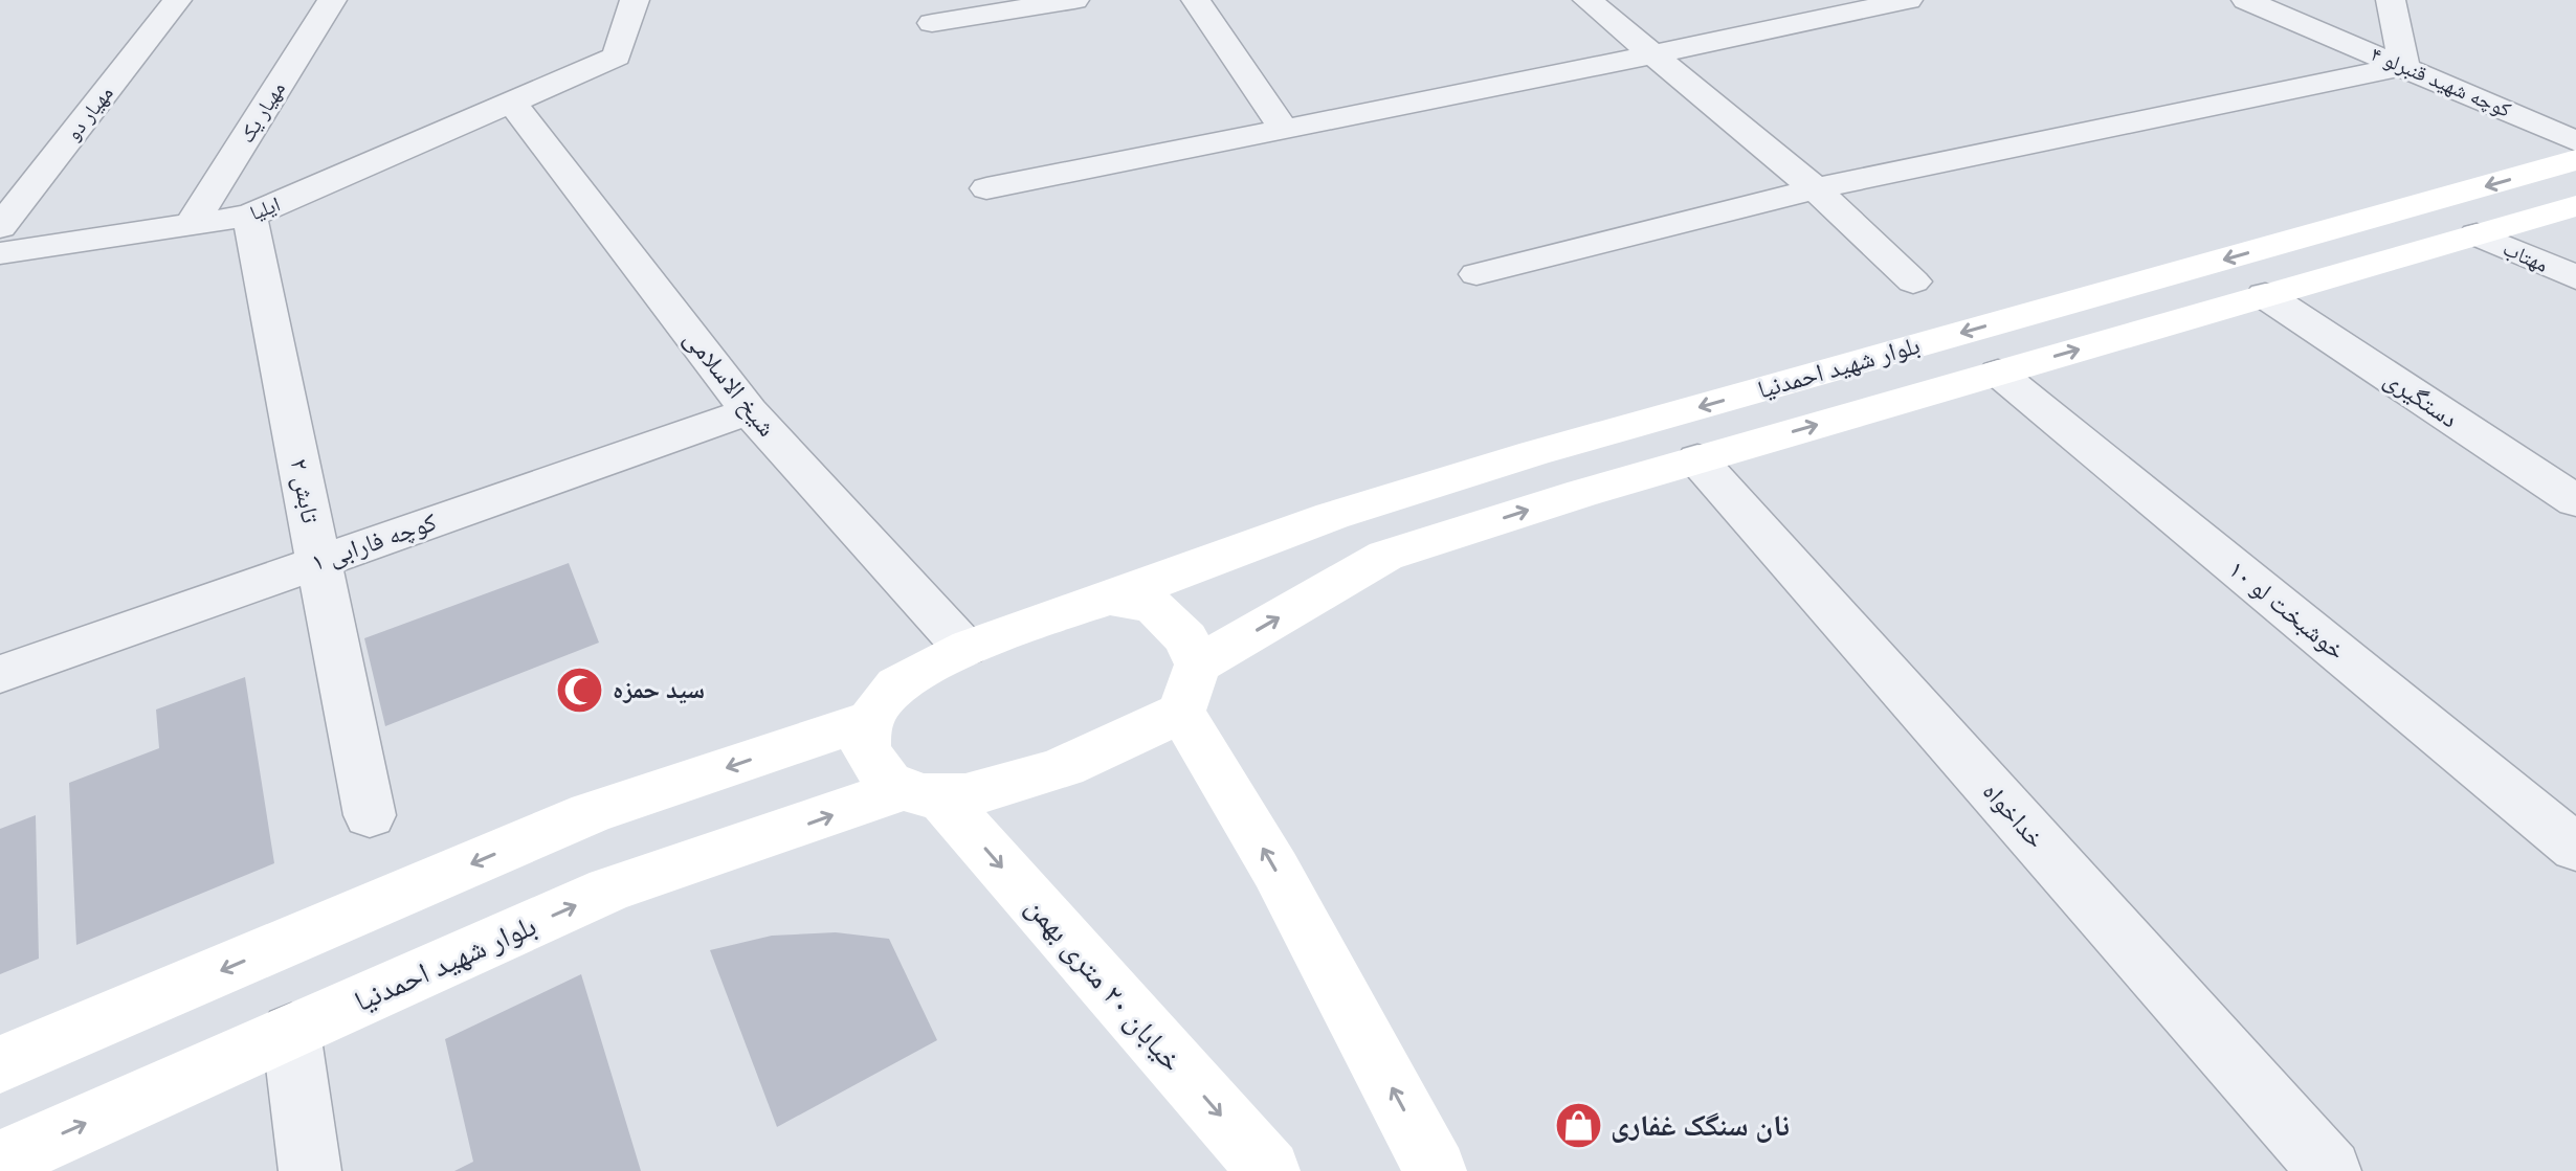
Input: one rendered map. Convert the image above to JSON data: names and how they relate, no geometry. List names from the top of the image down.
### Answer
{
  "streets": {
    "main road": ["بلوار شهید احمدنیا", "خیابان ۲۰ متری بهمن"],
    "street": [
      "کوچه شهید قنبرلو ۴",
      "مهیار یک",
      "مهیار دو",
      "ایلیا",
      "مهتاب",
      "شیخ الاسلامی",
      "دستگیری",
      "تابش ۲",
      "۱ کوچه فارابی",
      "خوشبخت لو ۱۰",
      "خداخواه"
    ]
  },
  "crossings": [
    ["مهیار یک", "ایلیا"],
    ["ایلیا", "شیخ الاسلامی"],
    ["ایلیا", "تابش ۲"],
    ["مهتاب", "بلوار شهید احمدنیا"],
    ["بلوار شهید احمدنیا", "شیخ الاسلامی"],
    ["بلوار شهید احمدنیا", "دستگیری"],
    ["بلوار شهید احمدنیا", "خوشبخت لو ۱۰"],
    ["بلوار شهید احمدنیا", "خداخواه"],
    ["بلوار شهید احمدنیا", "خیابان ۲۰ متری بهمن"],
    ["شیخ الاسلامی", "۱ کوچه فارابی"],
    ["تابش ۲", "۱ کوچه فارابی"]
  ],
  "places": {
    "mosque": ["سید حمزه"],
    "shop": ["نان سنگک غفاری"]
  }
}
